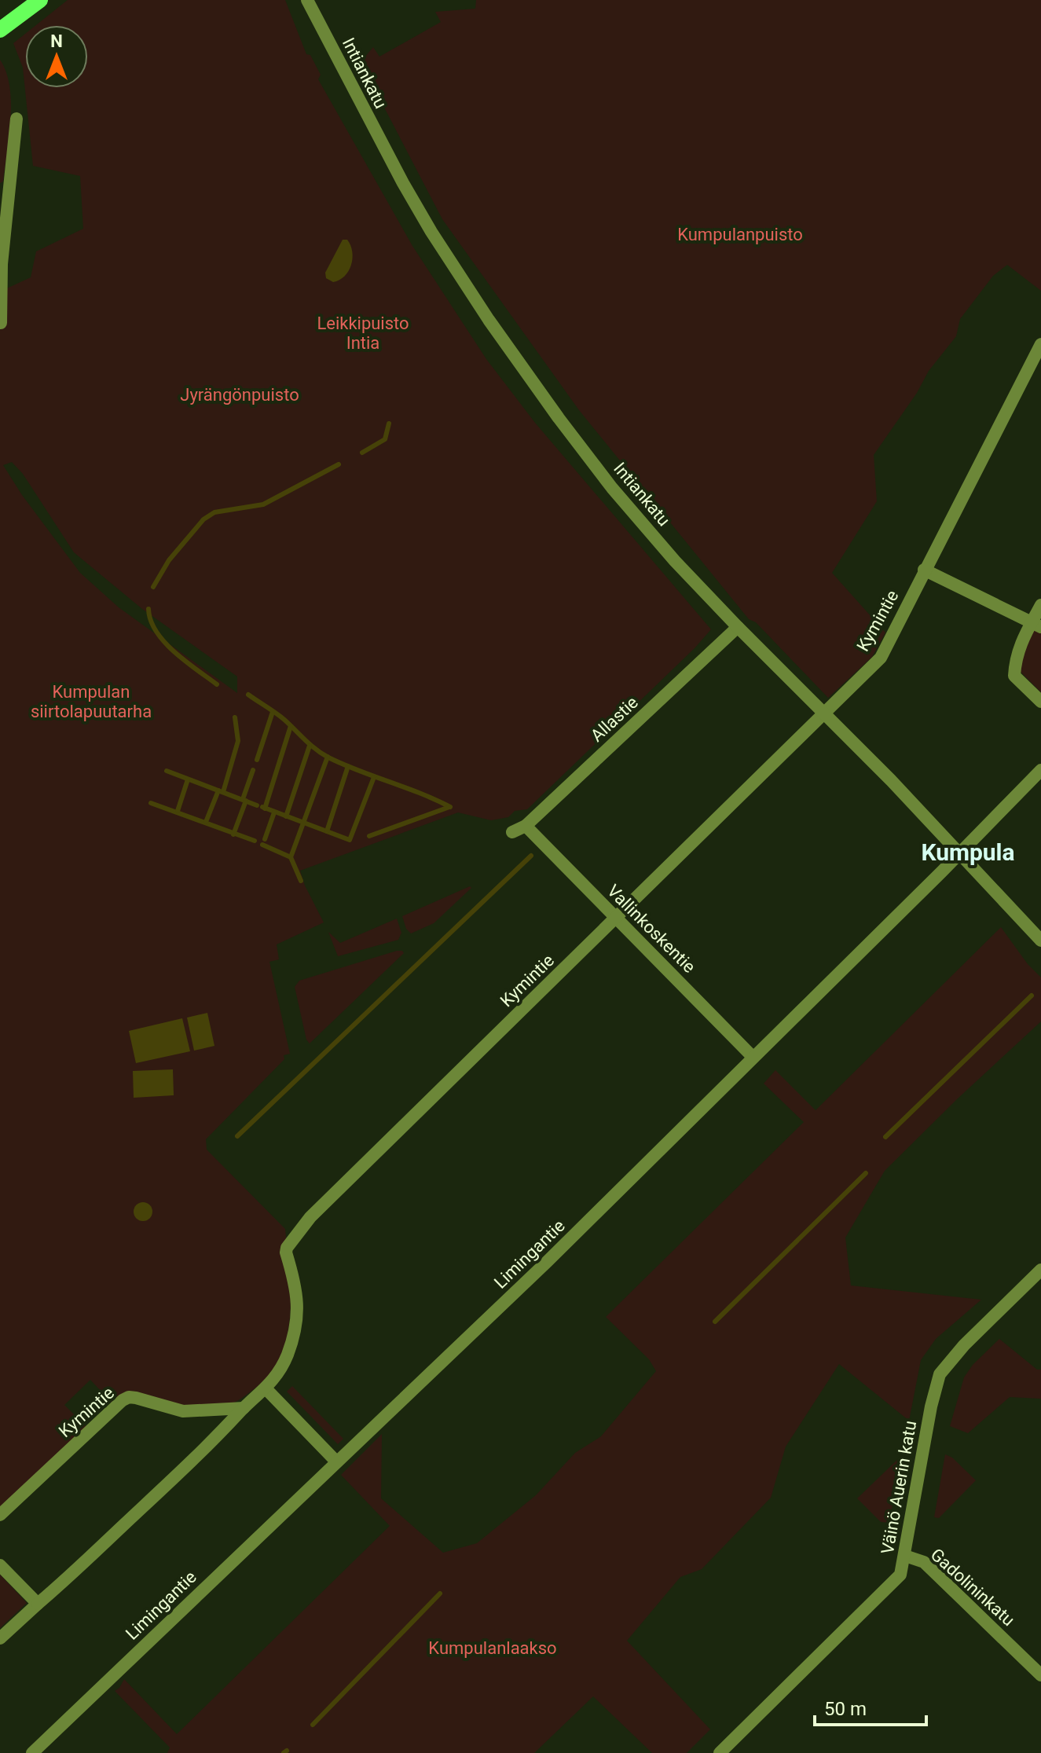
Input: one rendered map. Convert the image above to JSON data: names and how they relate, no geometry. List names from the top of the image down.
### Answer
{
  "streets": {
    "street": [
      "Intiankatu",
      "Kymintie",
      "Allastie",
      "Vallinkoskentie",
      "Limingantie",
      "Väinö Auerin katu",
      "Gadolininkatu"
    ]
  },
  "crossings": [
    ["Intiankatu", "Kymintie"],
    ["Intiankatu", "Allastie"],
    ["Intiankatu", "Limingantie"],
    ["Kymintie", "Vallinkoskentie"],
    ["Allastie", "Vallinkoskentie"],
    ["Vallinkoskentie", "Limingantie"],
    ["Väinö Auerin katu", "Gadolininkatu"]
  ],
  "districts": ["Kumpula"],
  "parks": [
    "Kumpulanpuisto",
    "Leikkipuisto Intia",
    "Jyrängönpuisto",
    "Kumpulan siirtolapuutarha",
    "Kumpulanlaakso"
  ],
  "scale_bar": "50 m",
  "north": "top"
}
